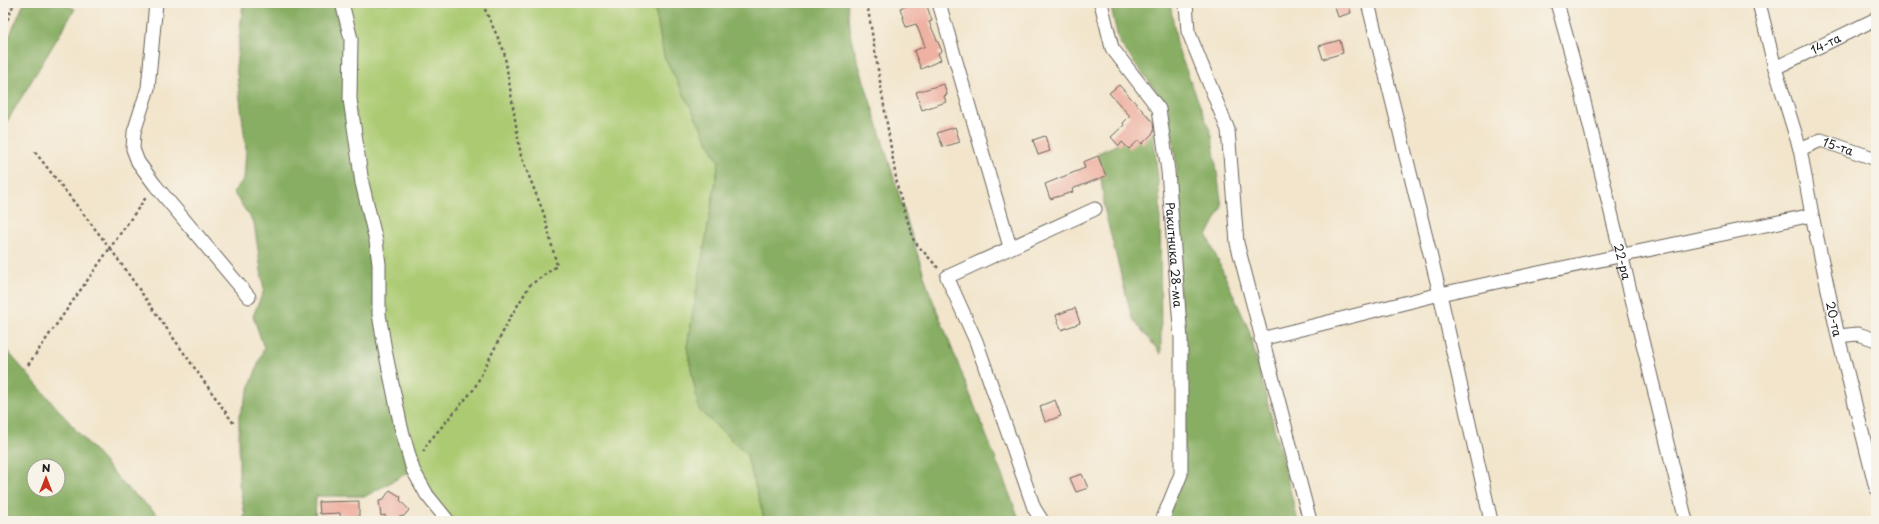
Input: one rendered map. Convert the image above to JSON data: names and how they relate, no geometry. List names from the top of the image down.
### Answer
{
  "streets": {
    "street": [
      "14-та",
      "15-та",
      "Ракитника 28-ма",
      "22-ра",
      "20-та"
    ]
  },
  "crossings": [
    ["14-та", "20-та"],
    ["15-та", "20-та"]
  ],
  "north": "top"
}
